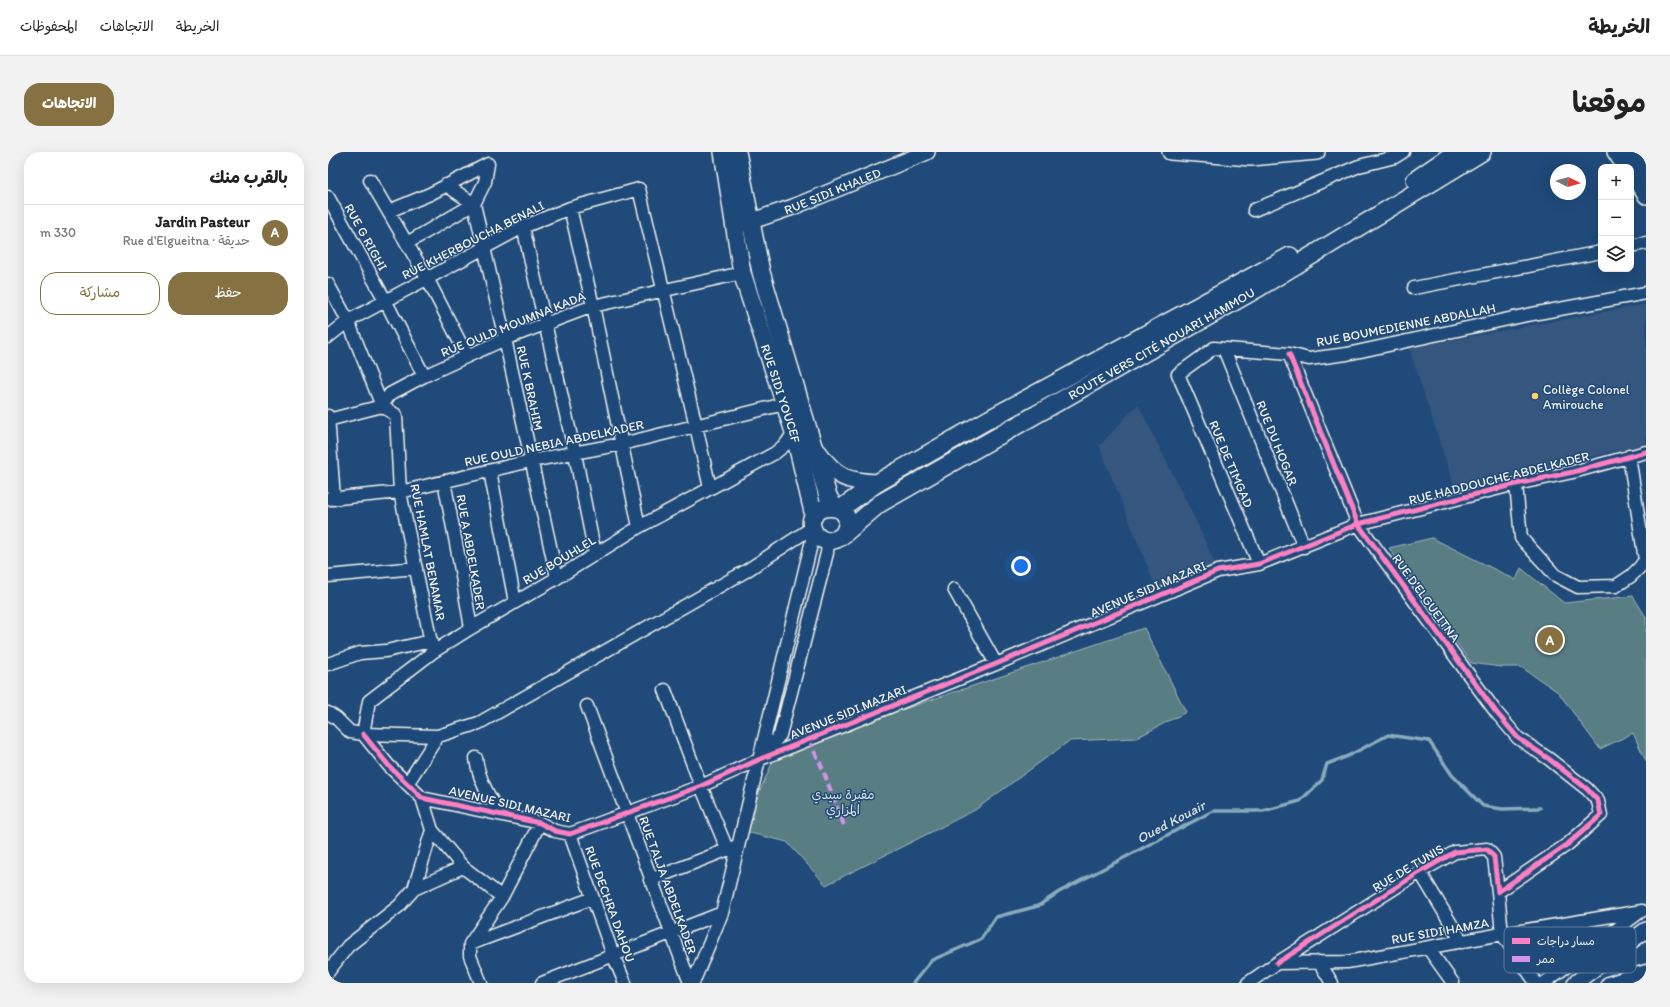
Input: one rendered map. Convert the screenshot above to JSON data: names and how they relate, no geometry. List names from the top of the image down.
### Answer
{
  "streets": {
    "main road": ["ROUTE VERS CITÉ NOUARI HAMMOU", "RUE SIDI YOUCEF"],
    "street": [
      "RUE SIDI KHALED",
      "RUE G RIGHI",
      "RUE KHERBOUCHA BENALI",
      "RUE OULD MOUMNA KADA",
      "RUE BOUMEDIENNE ABDALLAH",
      "RUE K BRAHIM",
      "RUE OULD NEBIA ABDELKADER",
      "RUE DU HOGAR",
      "RUE DE TIMGAD",
      "RUE HADDOUCHE ABDELKADER",
      "RUE HAMLAT BENAMAR",
      "RUE A ABDELKADER",
      "RUE BOUHLEL",
      "AVENUE SIDI MAZARI",
      "RUE D'ELGUEITNA",
      "RUE DE TUNIS",
      "RUE TALJA ABDELKADER",
      "RUE DECHRA DAHOU",
      "RUE SIDI HAMZA"
    ]
  },
  "crossings": [
    ["RUE SIDI KHALED", "RUE SIDI YOUCEF"],
    ["RUE G RIGHI", "RUE KHERBOUCHA BENALI"],
    ["RUE G RIGHI", "RUE OULD MOUMNA KADA"],
    ["RUE KHERBOUCHA BENALI", "RUE OULD MOUMNA KADA"],
    ["RUE KHERBOUCHA BENALI", "RUE K BRAHIM"],
    ["RUE KHERBOUCHA BENALI", "RUE HAMLAT BENAMAR"],
    ["RUE OULD MOUMNA KADA", "RUE K BRAHIM"],
    ["RUE OULD MOUMNA KADA", "RUE SIDI YOUCEF"],
    ["RUE OULD MOUMNA KADA", "RUE HAMLAT BENAMAR"],
    ["RUE BOUMEDIENNE ABDALLAH", "RUE DU HOGAR"],
    ["RUE BOUMEDIENNE ABDALLAH", "RUE DE TIMGAD"],
    ["RUE BOUMEDIENNE ABDALLAH", "RUE D'ELGUEITNA"],
    ["ROUTE VERS CITÉ NOUARI HAMMOU", "RUE SIDI YOUCEF"],
    ["RUE K BRAHIM", "RUE OULD NEBIA ABDELKADER"],
    ["RUE K BRAHIM", "RUE BOUHLEL"],
    ["RUE SIDI YOUCEF", "RUE OULD NEBIA ABDELKADER"],
    ["RUE SIDI YOUCEF", "RUE BOUHLEL"],
    ["RUE OULD NEBIA ABDELKADER", "RUE HAMLAT BENAMAR"],
    ["RUE OULD NEBIA ABDELKADER", "RUE A ABDELKADER"],
    ["RUE DU HOGAR", "AVENUE SIDI MAZARI"],
    ["RUE DE TIMGAD", "AVENUE SIDI MAZARI"],
    ["RUE HADDOUCHE ABDELKADER", "AVENUE SIDI MAZARI"],
    ["RUE HADDOUCHE ABDELKADER", "RUE D'ELGUEITNA"],
    ["RUE HAMLAT BENAMAR", "RUE BOUHLEL"],
    ["RUE A ABDELKADER", "RUE BOUHLEL"],
    ["AVENUE SIDI MAZARI", "RUE D'ELGUEITNA"],
    ["AVENUE SIDI MAZARI", "RUE TALJA ABDELKADER"],
    ["AVENUE SIDI MAZARI", "RUE DECHRA DAHOU"],
    ["RUE D'ELGUEITNA", "RUE DE TUNIS"],
    ["RUE DE TUNIS", "RUE SIDI HAMZA"]
  ],
  "water": ["Oued Kouair"],
  "parks": ["مقبرة سيدي المزاري"],
  "places": ["Collège Colonel Amirouche"],
  "legend": ["مسار دراجات", "ممر"],
  "north": "right",
  "page": {
    "header": "الخريطة",
    "nav": ["الخريطة", "الاتجاهات", "المحفوظات"],
    "title": "موقعنا",
    "buttons": [
      "الاتجاهات",
      ["حفظ", "مشاركة"]
    ],
    "heading": "بالقرب منك",
    "map_buttons": ["+", "−"],
    "list": [
      {
        "mark": "A",
        "name": "Jardin Pasteur",
        "note": "حديقة · Rue d'Elgueitna",
        "value": "330 m"
      }
    ],
    "pins": "A"
  }
}
